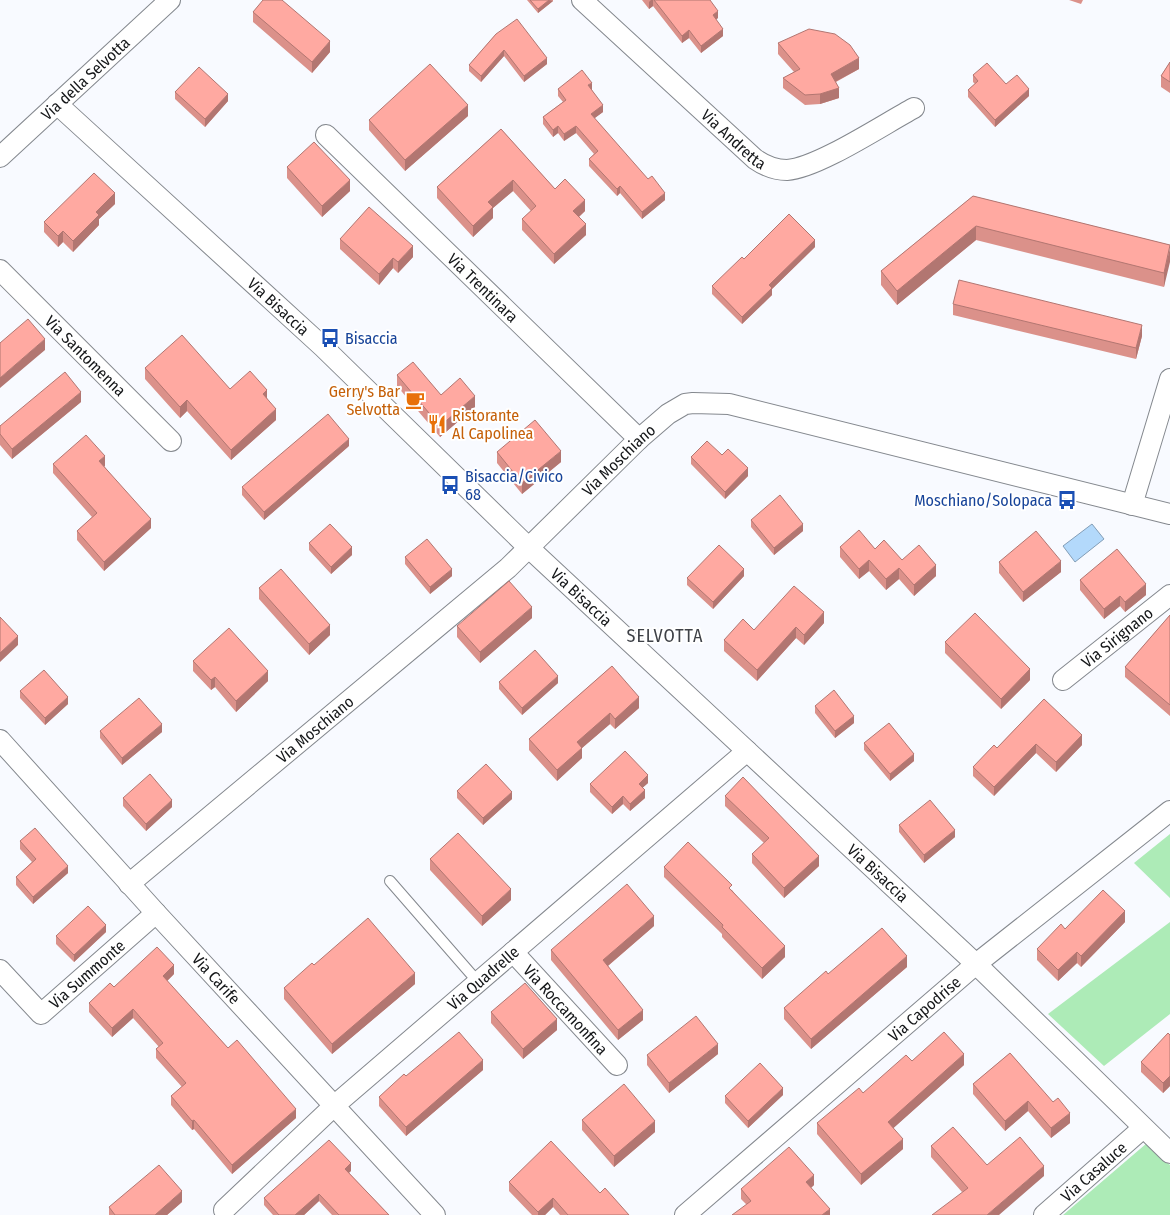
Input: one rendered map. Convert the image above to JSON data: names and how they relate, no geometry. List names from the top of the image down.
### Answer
{
  "streets": {
    "street": [
      "Via della Selvotta",
      "Via Andretta",
      "Via Trentinara",
      "Via Bisaccia",
      "Via Santomenna",
      "Via Moschiano",
      "Via Sirignano",
      "Via Summonte",
      "Via Carife",
      "Via Quadrelle",
      "Via Roccamonfina",
      "Via Capodrise",
      "Via Casaluce"
    ]
  },
  "crossings": [
    ["Via della Selvotta", "Via Bisaccia"],
    ["Via Trentinara", "Via Moschiano"],
    ["Via Bisaccia", "Via Moschiano"],
    ["Via Bisaccia", "Via Quadrelle"],
    ["Via Bisaccia", "Via Capodrise"],
    ["Via Bisaccia", "Via Casaluce"],
    ["Via Moschiano", "Via Carife"],
    ["Via Summonte", "Via Carife"],
    ["Via Carife", "Via Quadrelle"],
    ["Via Quadrelle", "Via Roccamonfina"]
  ],
  "districts": ["SELVOTTA"],
  "places": {
    "bus stop": ["Bisaccia", "Bisaccia/Civico 68", "Moschiano/Solopaca"],
    "cafe": ["Gerry's Bar Selvotta"],
    "restaurant": ["Ristorante Al Capolinea"]
  }
}
